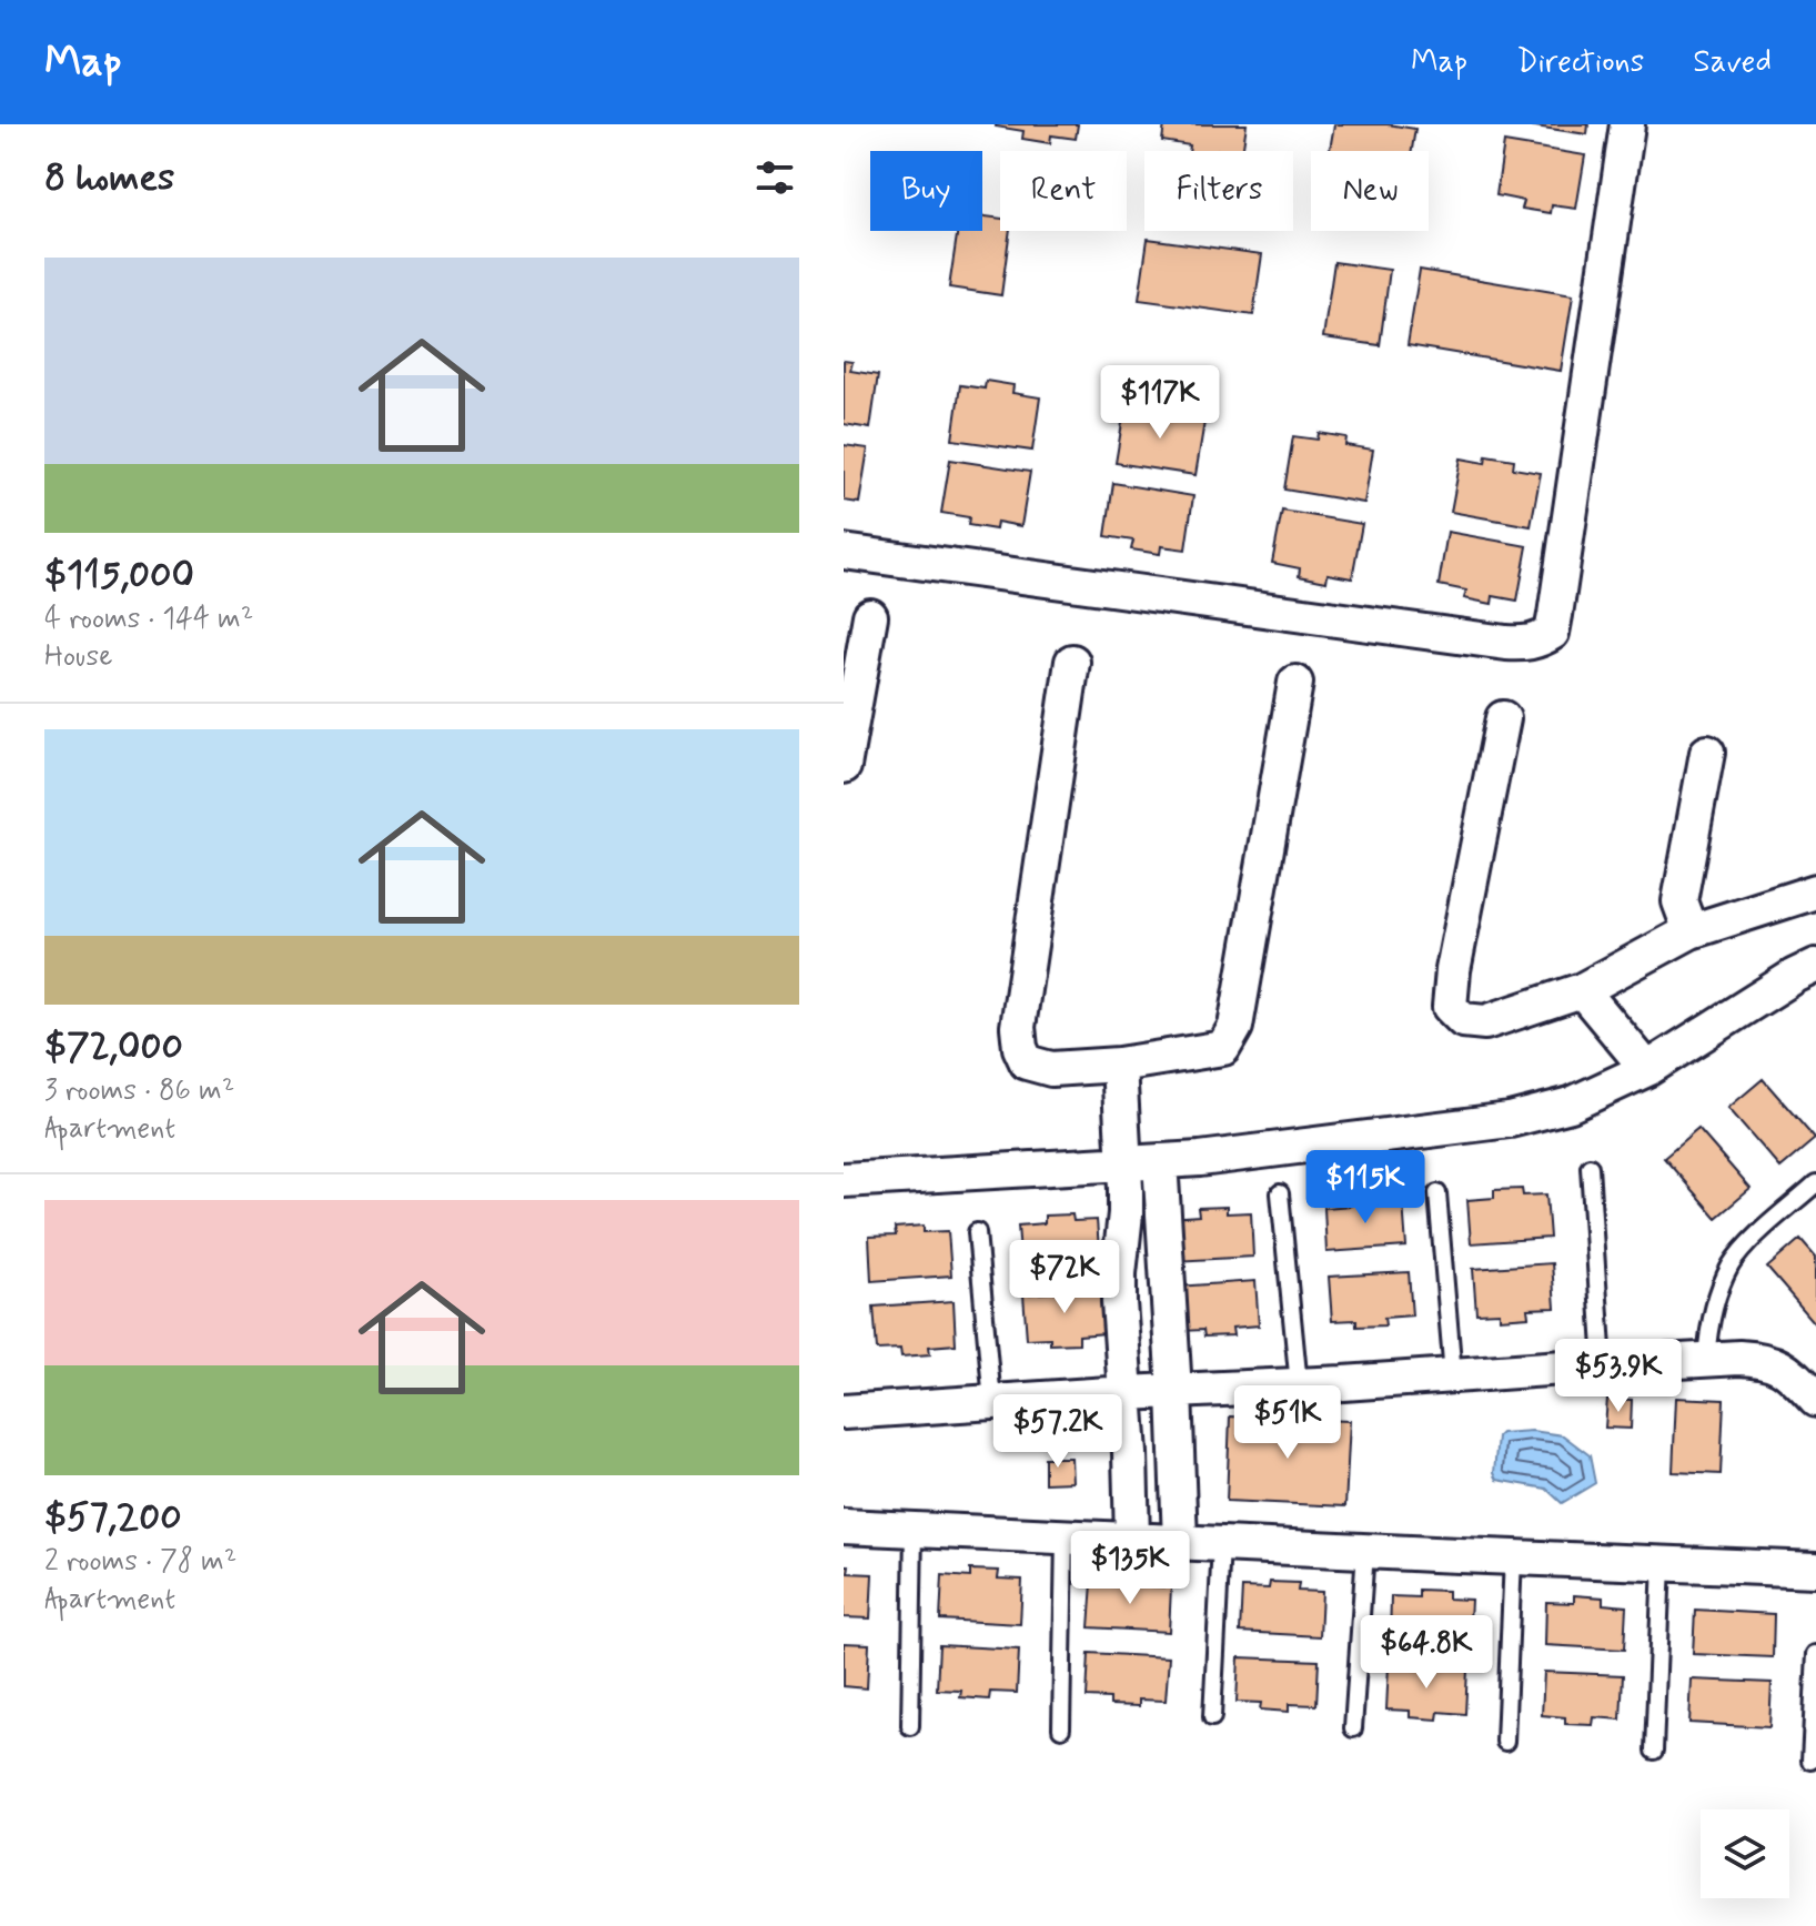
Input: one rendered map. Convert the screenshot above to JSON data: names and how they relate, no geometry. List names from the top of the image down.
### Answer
{
  "page": {
    "header": "Map",
    "nav": ["Map", "Directions", "Saved"],
    "heading": "8 homes",
    "chip": [
      "Buy",
      "Rent",
      "Filters",
      "New"
    ],
    "list": [
      {
        "name": "$115,000",
        "note": "4 rooms · 144 m² · House"
      },
      {
        "name": "$72,000",
        "note": "3 rooms · 86 m² · Apartment"
      },
      {
        "name": "$57,200",
        "note": "2 rooms · 78 m² · Apartment"
      }
    ],
    "price": [
      "$117K",
      "$115K",
      "$72K",
      "$53.9K",
      "$51K",
      "$57.2K",
      "$135K",
      "$64.8K"
    ]
  }
}
